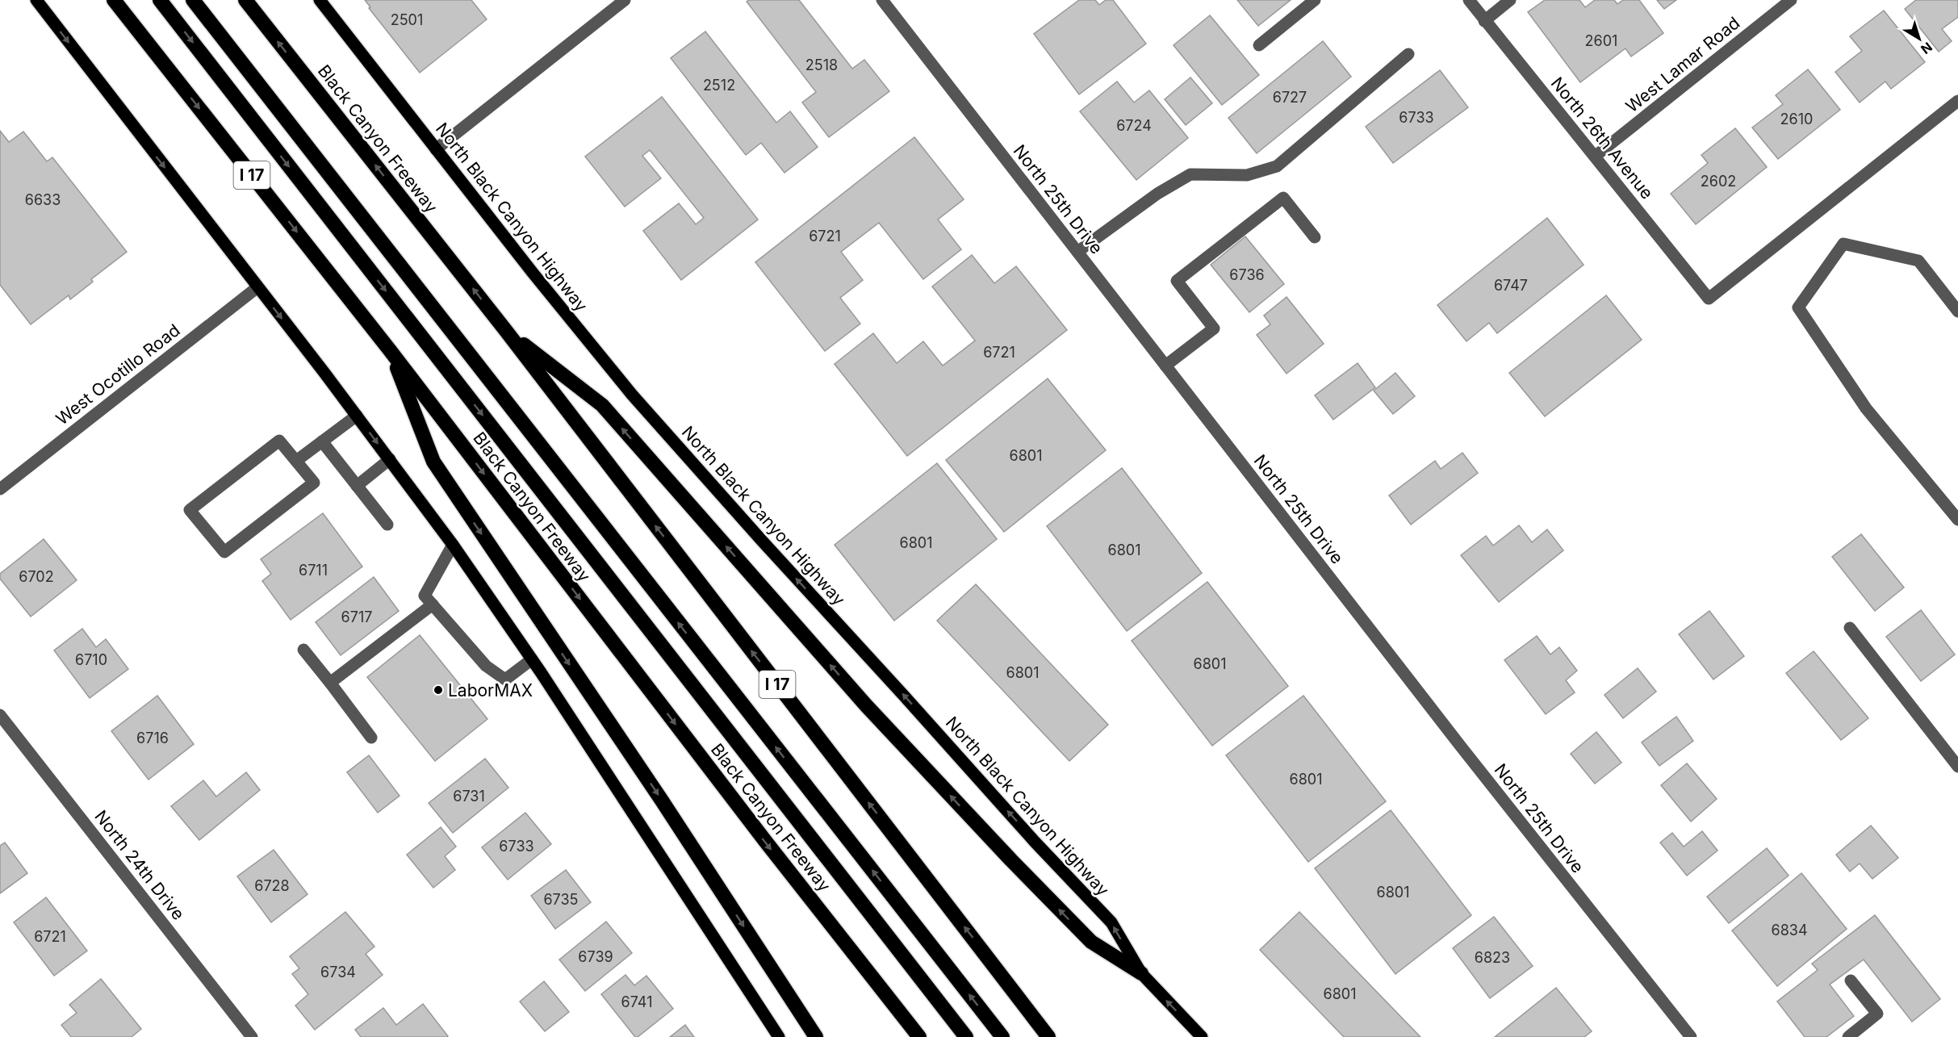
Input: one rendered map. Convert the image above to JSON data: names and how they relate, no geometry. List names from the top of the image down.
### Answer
{
  "streets": {
    "highway": ["Black Canyon Freeway", "I 17"],
    "main road": ["North Black Canyon Highway"],
    "street": [
      "West Lamar Road",
      "North 26th Avenue",
      "North 25th Drive",
      "West Ocotillo Road",
      "North 24th Drive"
    ]
  },
  "crossings": [
    ["West Lamar Road", "North 26th Avenue"]
  ],
  "one_way": ["North Black Canyon Highway"],
  "places": ["LaborMAX"],
  "house_numbers": [
    "2501",
    "2601",
    "2518",
    "2512",
    "6727",
    "6733",
    "2610",
    "6724",
    "2602",
    "6633",
    "6721",
    "6736",
    "6747",
    "6721",
    "6801",
    "6801",
    "6801",
    "6711",
    "6702",
    "6717",
    "6710",
    "6801",
    "6801",
    "6716",
    "6801",
    "6731",
    "6733",
    "6728",
    "6801",
    "6735",
    "6834",
    "6721",
    "6739",
    "6823",
    "6734",
    "6801",
    "6741"
  ],
  "north": "bottom right"
}
